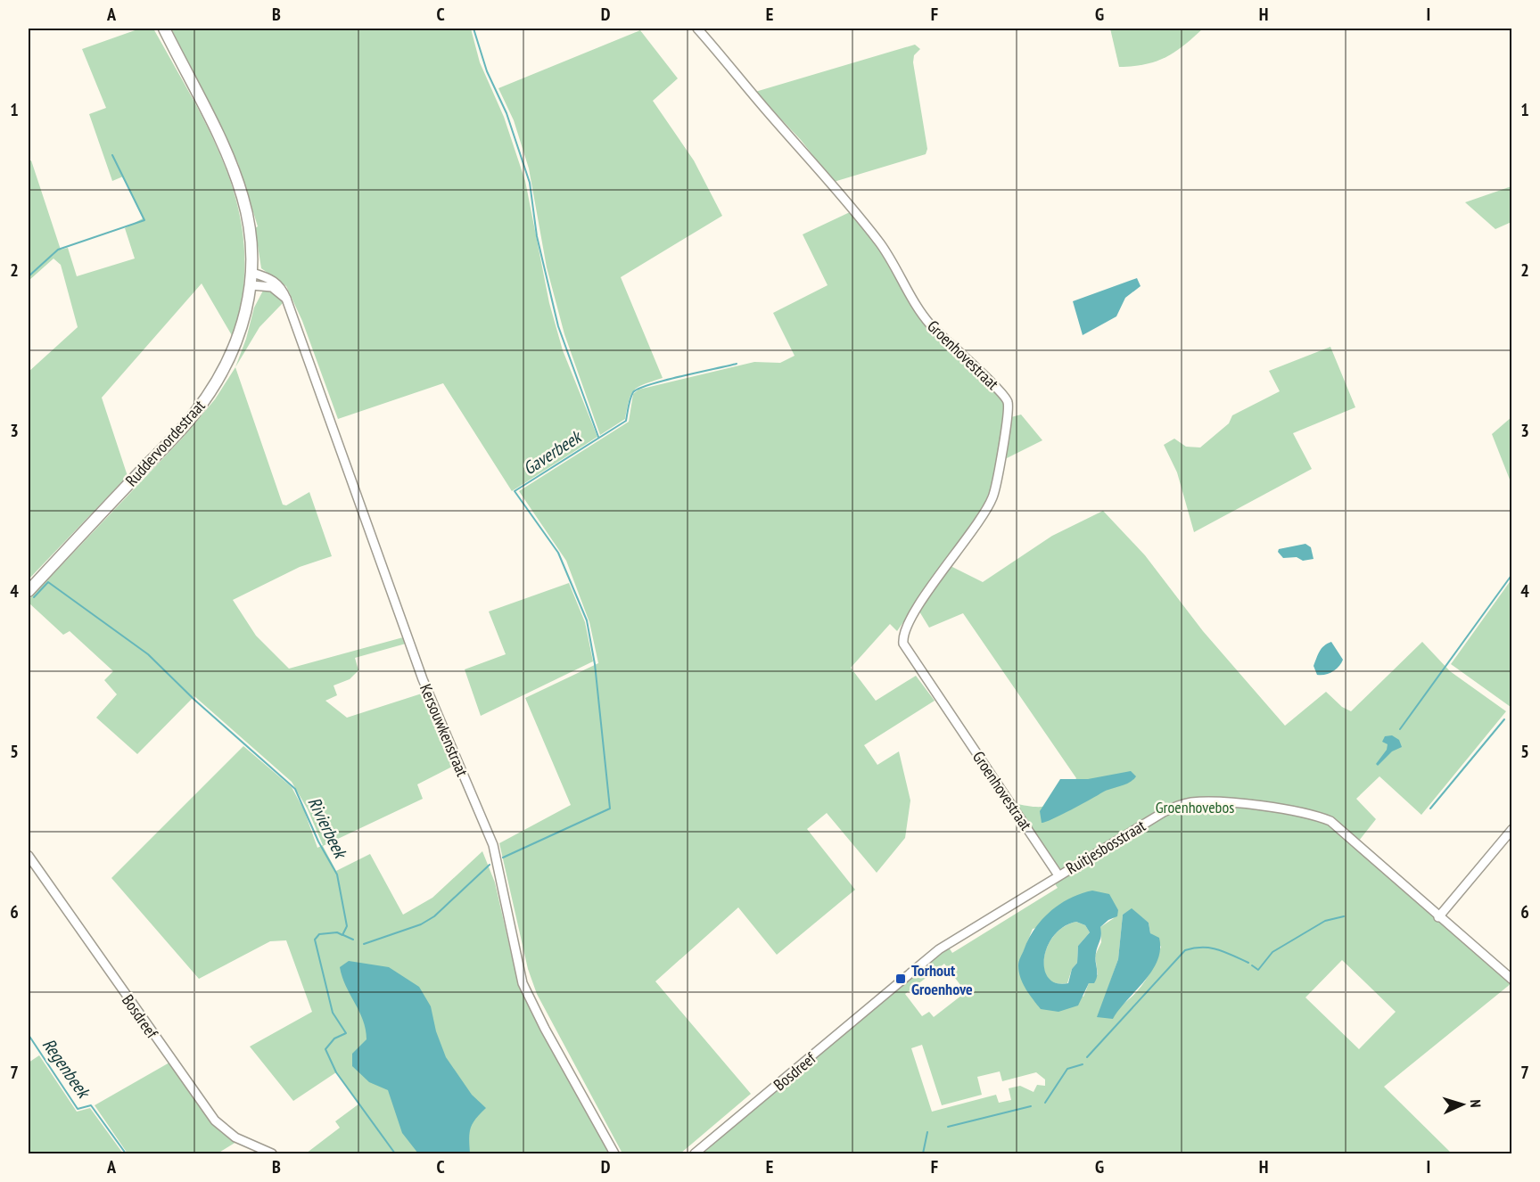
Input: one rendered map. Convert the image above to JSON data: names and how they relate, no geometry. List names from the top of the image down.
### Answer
{
  "streets": {
    "street": [
      "Groenhovestraat",
      "Ruddervoordestraat",
      "Kersouwkenstraat",
      "Ruitjesbosstraat",
      "Bosdreef"
    ]
  },
  "crossings": [
    ["Groenhovestraat", "Ruitjesbosstraat"],
    ["Ruitjesbosstraat", "Bosdreef"]
  ],
  "water": ["Gaverbeek", "Rivierbeek", "Regenbeek"],
  "parks": ["Groenhovebos"],
  "places": {
    "transit": ["Torhout Groenhove"]
  },
  "north": "right",
  "grid": {
    "columns": [
      "A",
      "B",
      "C",
      "D",
      "E",
      "F",
      "G",
      "H",
      "I"
    ],
    "rows": [
      "1",
      "2",
      "3",
      "4",
      "5",
      "6",
      "7"
    ]
  }
}
